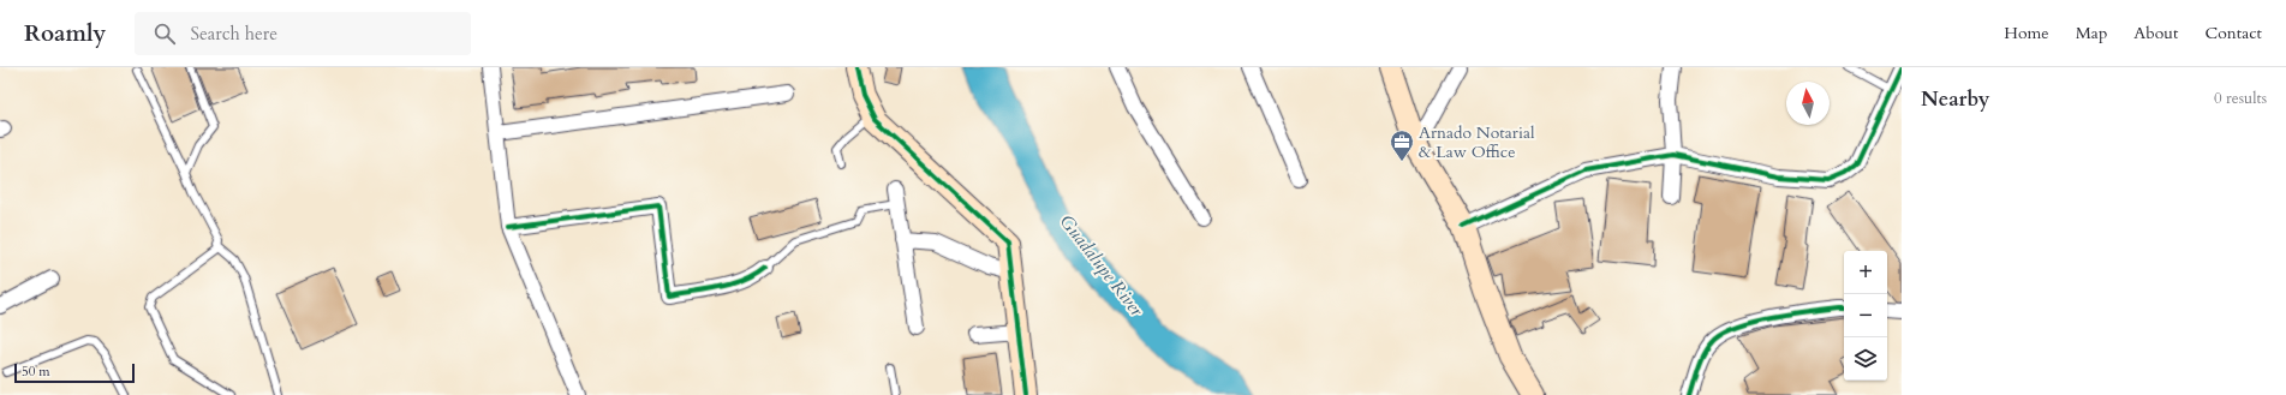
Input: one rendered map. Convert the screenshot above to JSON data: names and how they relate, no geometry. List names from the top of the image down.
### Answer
{
  "water": ["Guadalupe River"],
  "places": {
    "office": ["Arnado Notarial & Law Office"]
  },
  "scale_bar": "50 m",
  "north": "top",
  "page": {
    "header": "Roamly",
    "search": "Search here",
    "nav": [
      "Home",
      "Map",
      "About",
      "Contact"
    ],
    "heading": ["Nearby", "0 results"],
    "map_buttons": ["+", "−"],
    "scale": "50 m"
  }
}
